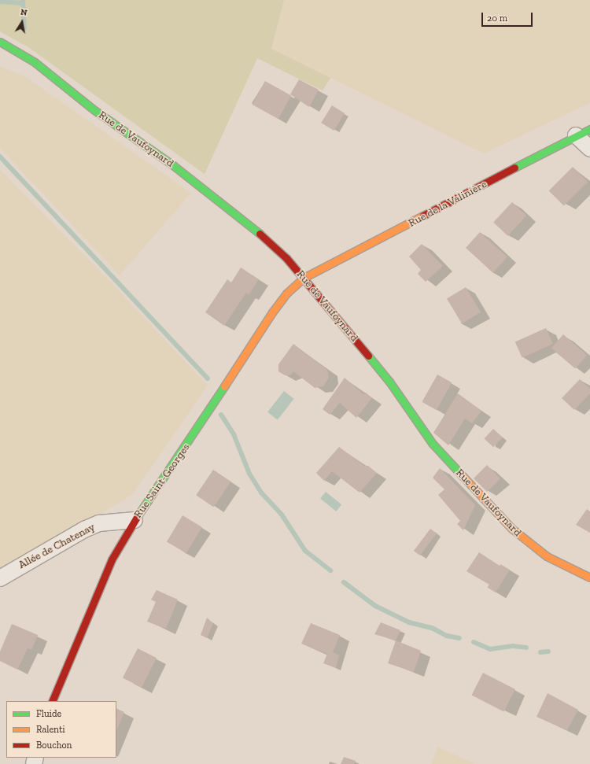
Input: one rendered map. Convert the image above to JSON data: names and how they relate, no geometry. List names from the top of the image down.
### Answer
{
  "streets": {
    "street": [
      "Rue de Vaufoynard",
      "Rue de la Valinière",
      "Rue Saint-Georges",
      "Allée de Chatenay"
    ]
  },
  "crossings": [
    ["Rue de Vaufoynard", "Rue de la Valinière"],
    ["Rue de Vaufoynard", "Rue Saint-Georges"],
    ["Rue de la Valinière", "Rue Saint-Georges"],
    ["Rue Saint-Georges", "Allée de Chatenay"]
  ],
  "legend": ["Fluide", "Ralenti", "Bouchon"],
  "scale_bar": "20 m",
  "north": "top"
}
